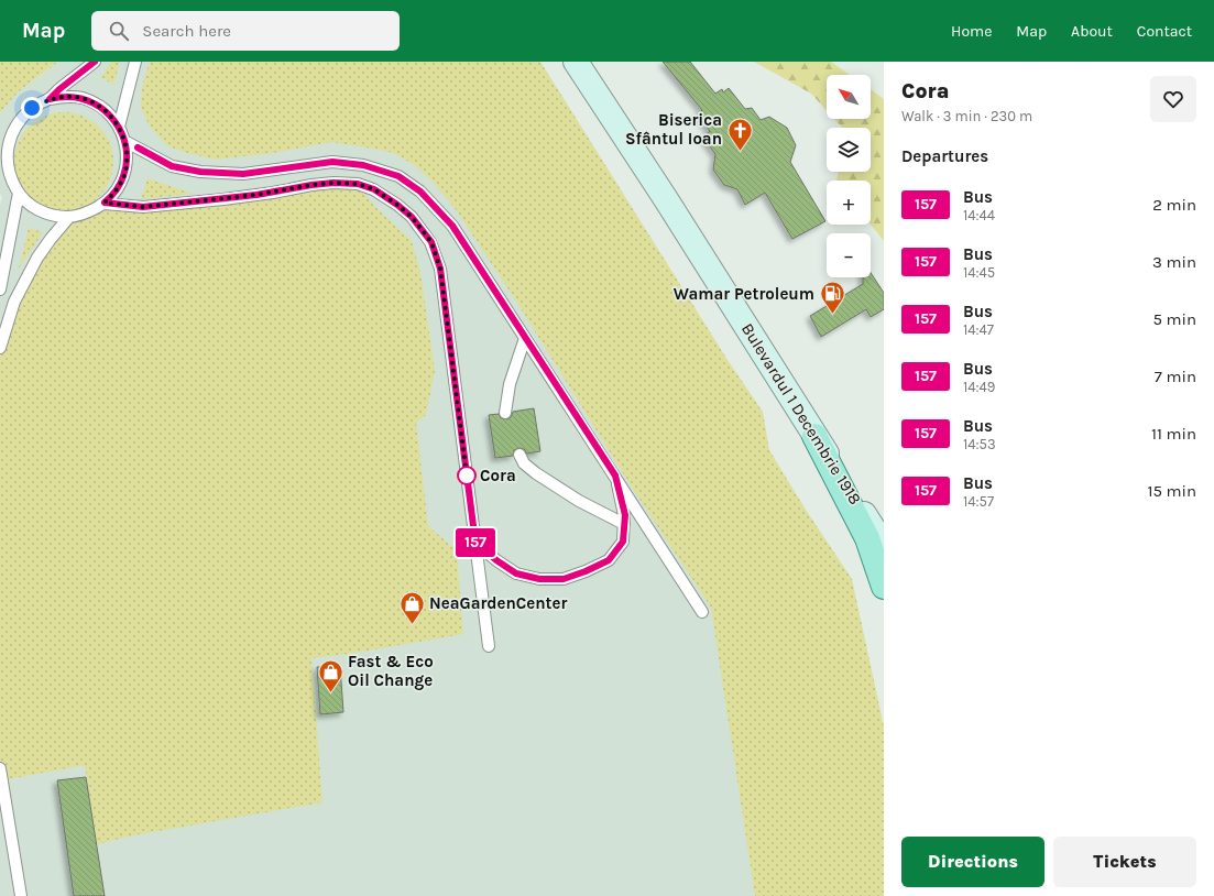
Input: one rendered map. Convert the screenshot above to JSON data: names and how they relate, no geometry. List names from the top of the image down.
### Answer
{
  "streets": {
    "main road": ["Bulevardul 1 Decembrie 1918"]
  },
  "places": {
    "church": ["Biserica Sfântul Ioan"],
    "fuel station": ["Wamar Petroleum"],
    "other": ["Cora"],
    "shop": ["NeaGardenCenter", "Fast & Eco Oil Change"]
  },
  "lines": ["bus line 157"],
  "north": "top left",
  "page": {
    "header": "Map",
    "search": "Search here",
    "nav": [
      "Home",
      "Map",
      "About",
      "Contact"
    ],
    "on_map": "157",
    "heading": [
      ["Cora", "Walk · 3 min · 230 m"],
      "Departures"
    ],
    "map_buttons": ["+", "−"],
    "list": [
      {
        "mark": "157",
        "name": "Bus",
        "note": "14:44",
        "value": "2 min"
      },
      {
        "mark": "157",
        "name": "Bus",
        "note": "14:45",
        "value": "3 min"
      },
      {
        "mark": "157",
        "name": "Bus",
        "note": "14:47",
        "value": "5 min"
      },
      {
        "mark": "157",
        "name": "Bus",
        "note": "14:49",
        "value": "7 min"
      },
      {
        "mark": "157",
        "name": "Bus",
        "note": "14:53",
        "value": "11 min"
      },
      {
        "mark": "157",
        "name": "Bus",
        "note": "14:57",
        "value": "15 min"
      }
    ],
    "buttons": ["Directions", "Tickets"]
  }
}
